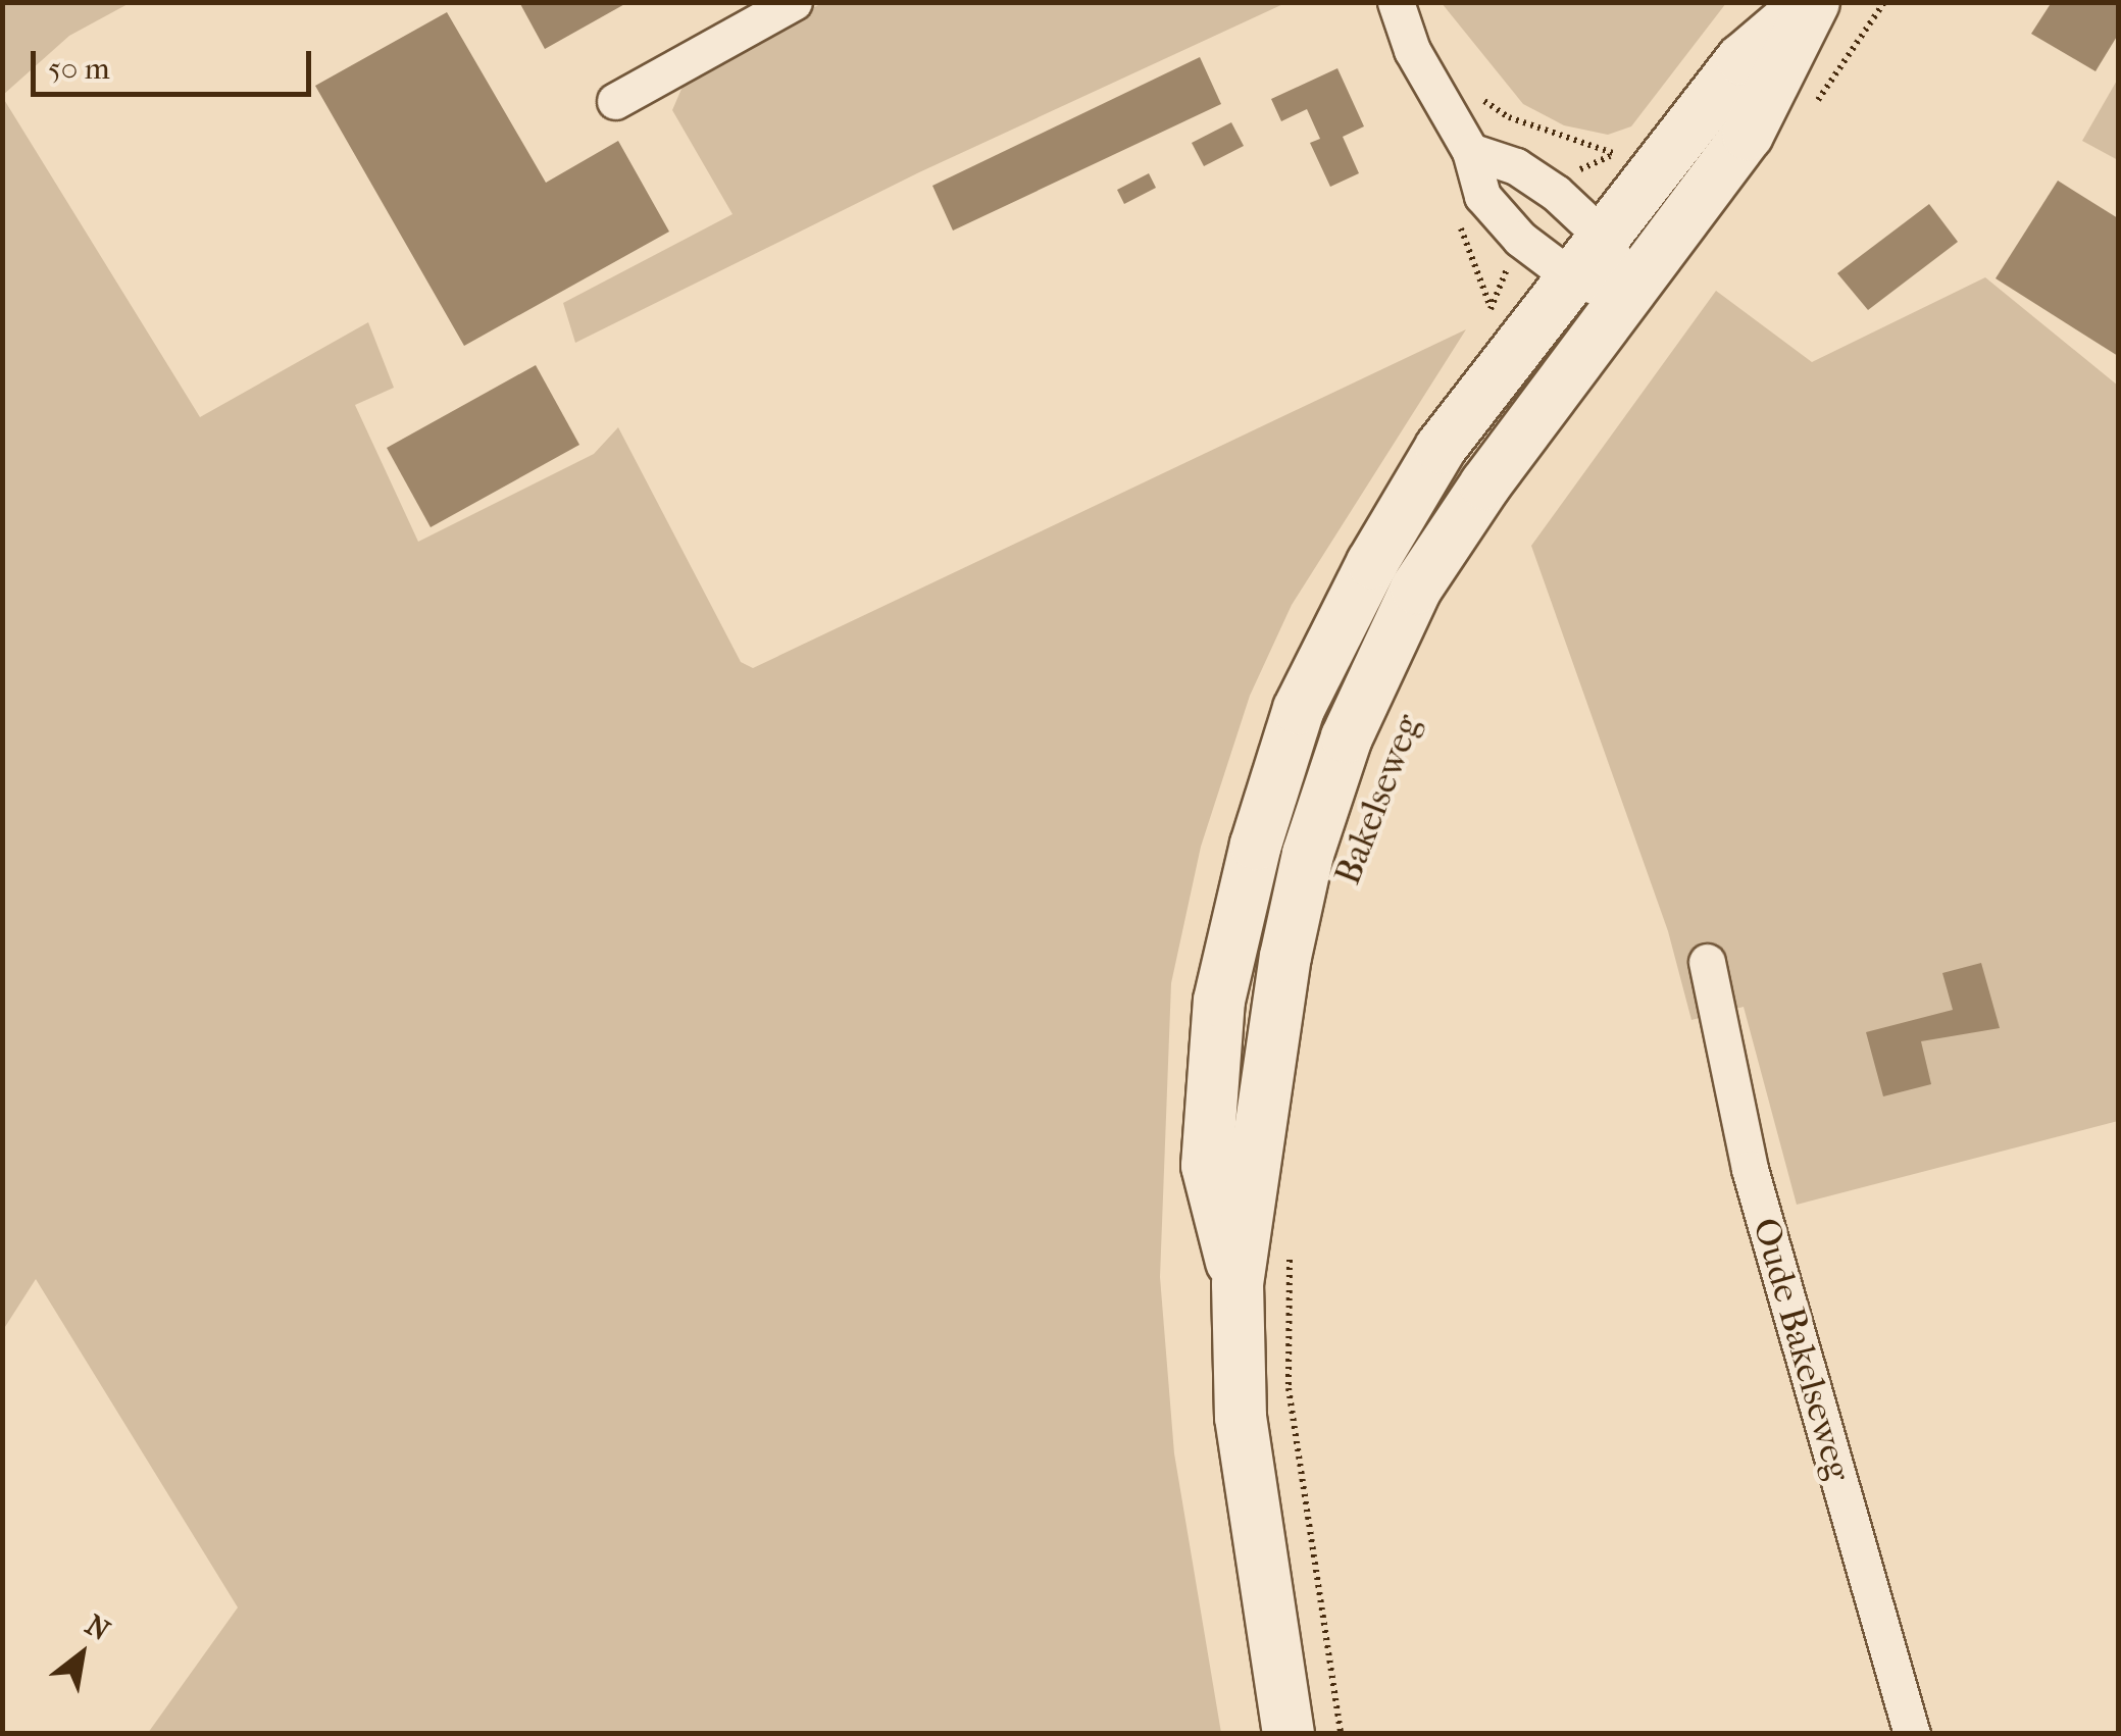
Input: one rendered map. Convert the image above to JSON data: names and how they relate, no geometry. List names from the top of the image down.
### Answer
{
  "streets": {
    "main road": ["Bakelseweg"],
    "street": ["Oude Bakelseweg"]
  },
  "scale_bar": "50 m",
  "north": "top right"
}
